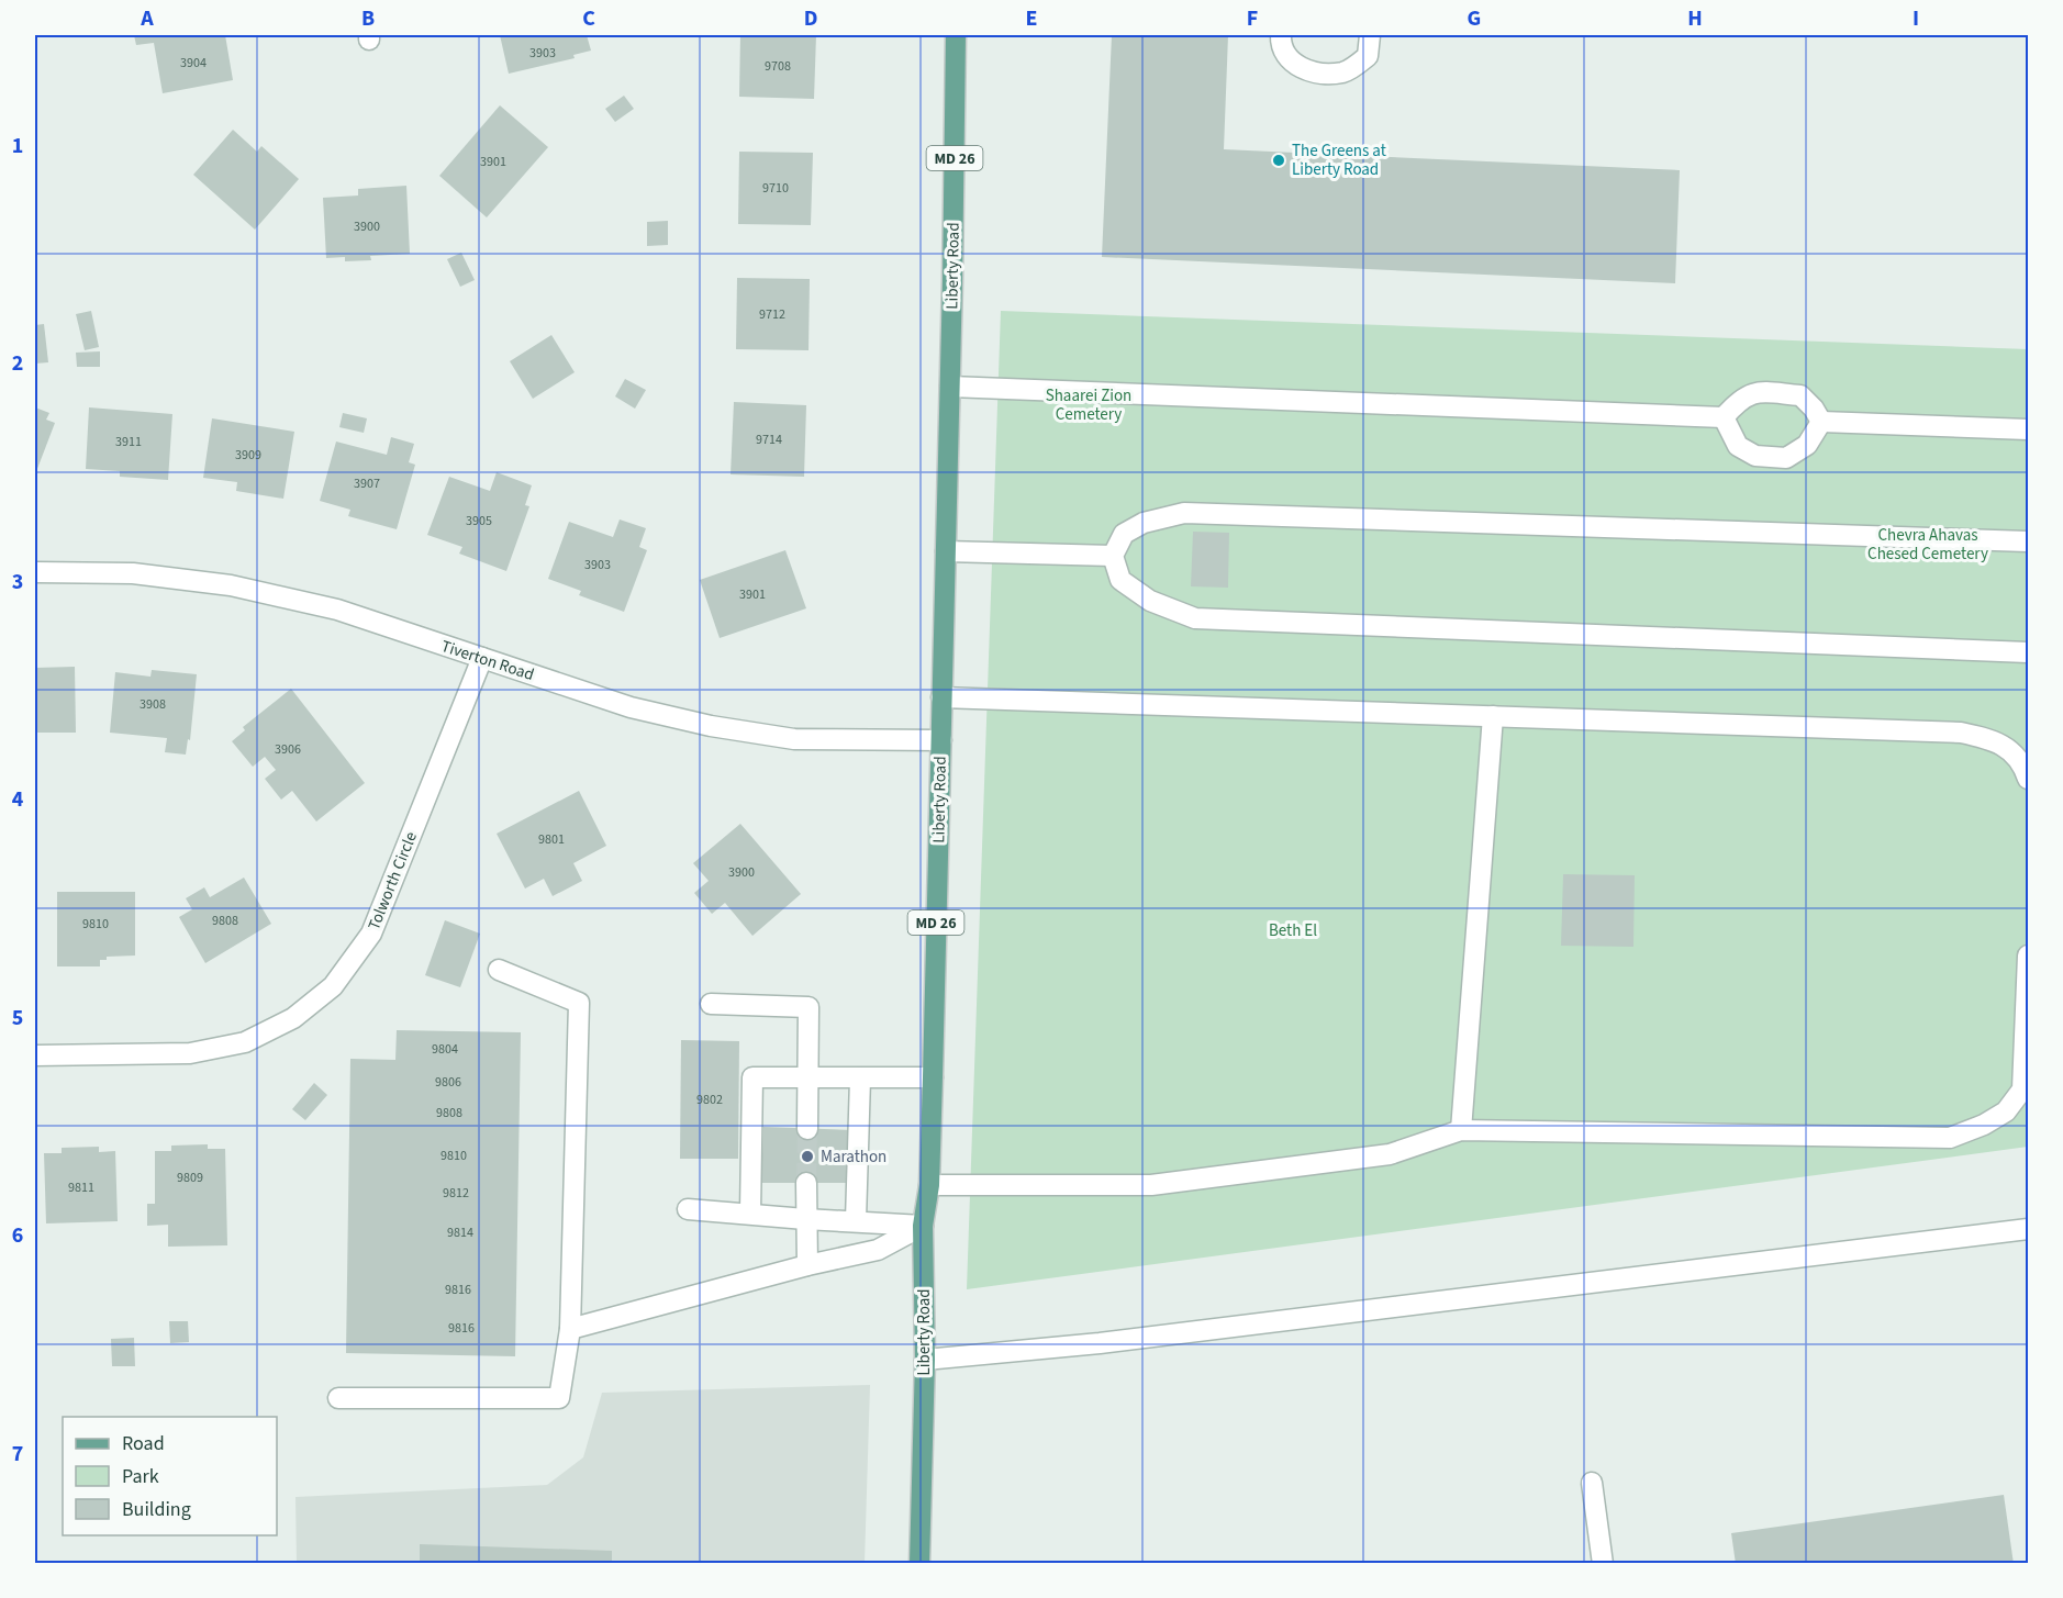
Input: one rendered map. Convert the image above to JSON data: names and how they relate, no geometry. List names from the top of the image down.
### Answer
{
  "streets": {
    "main road": ["MD 26", "Liberty Road"],
    "street": ["Tiverton Road", "Tolworth Circle"]
  },
  "crossings": [
    ["Liberty Road", "Tiverton Road"],
    ["Tiverton Road", "Tolworth Circle"]
  ],
  "parks": ["Shaarei Zion Cemetery", "Chevra Ahavas Chesed Cemetery", "Beth El"],
  "places": ["The Greens at Liberty Road", "Marathon"],
  "house_numbers": [
    "3903",
    "3904",
    "9708",
    "3901",
    "9710",
    "3900",
    "9712",
    "9714",
    "3911",
    "3909",
    "3907",
    "3905",
    "3903",
    "3901",
    "3908",
    "3906",
    "9801",
    "3900",
    "9808",
    "9810",
    "9804",
    "9806",
    "9802",
    "9808",
    "9810",
    "9809",
    "9811",
    "9812",
    "9814",
    "9816",
    "9816"
  ],
  "legend": ["Road", "Park", "Building"],
  "grid": {
    "columns": [
      "A",
      "B",
      "C",
      "D",
      "E",
      "F",
      "G",
      "H",
      "I"
    ],
    "rows": [
      "1",
      "2",
      "3",
      "4",
      "5",
      "6",
      "7"
    ]
  }
}
